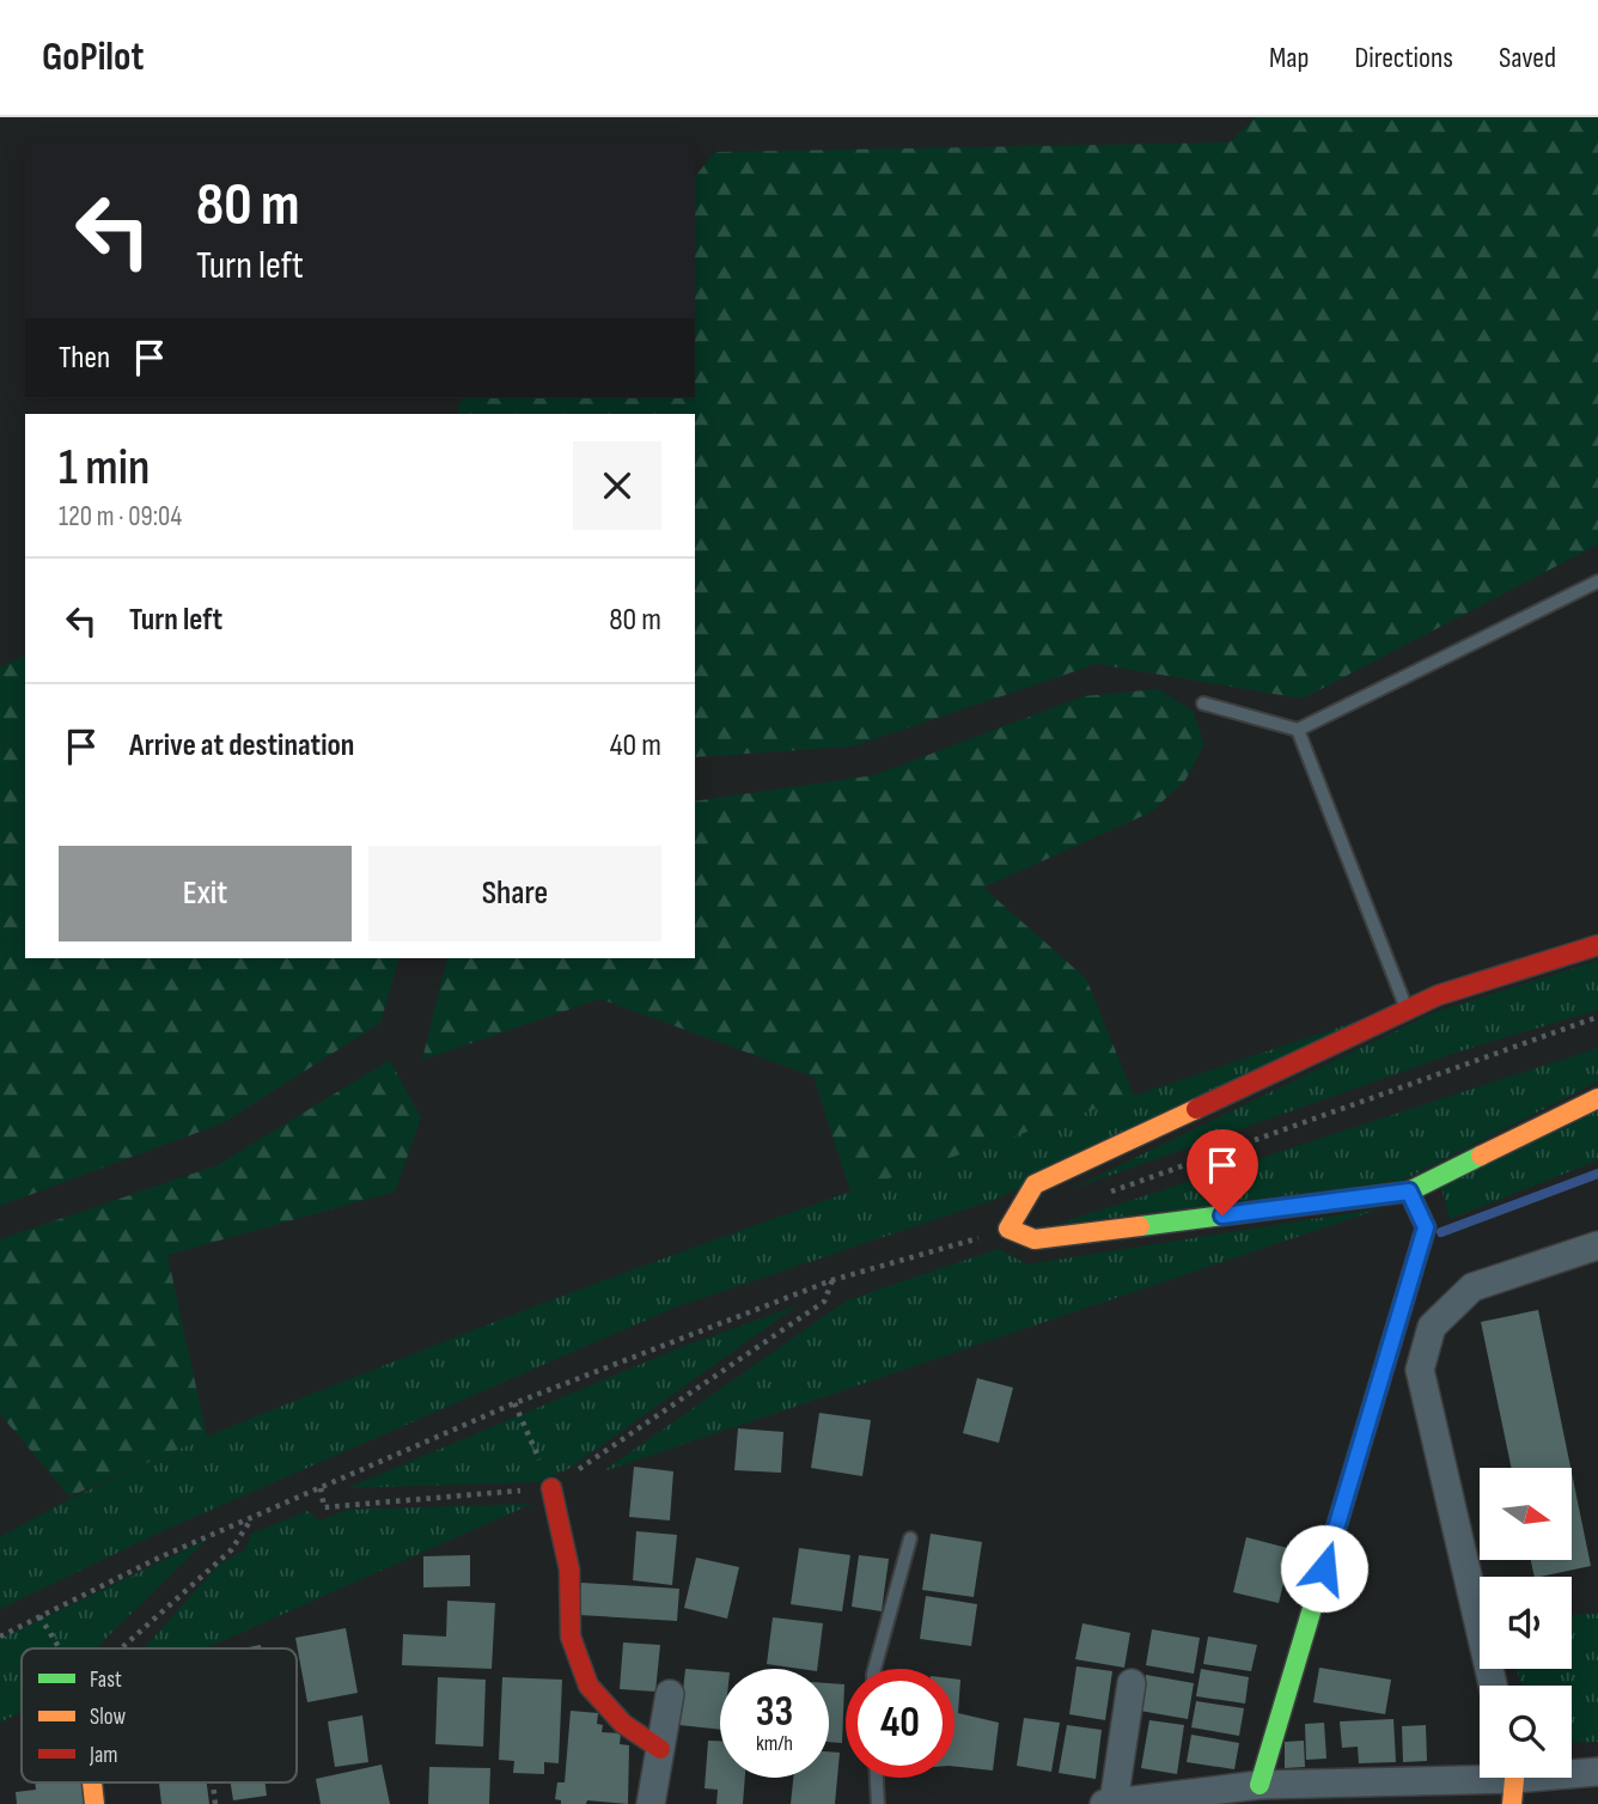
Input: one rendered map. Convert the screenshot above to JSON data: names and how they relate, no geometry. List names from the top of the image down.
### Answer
{
  "legend": ["Fast", "Slow", "Jam"],
  "north": "right",
  "page": {
    "header": "GoPilot",
    "nav": ["Map", "Directions", "Saved"],
    "turn": ["80 m", "Turn left"],
    "then": "Then",
    "heading": ["1 min", "120 m · 09:04"],
    "list": [
      {
        "name": "Turn left",
        "value": "80 m"
      },
      {
        "name": "Arrive at destination",
        "value": "40 m"
      }
    ],
    "buttons": ["Exit", "Share"],
    "speed": "33 km/h",
    "limit": "40"
  }
}
